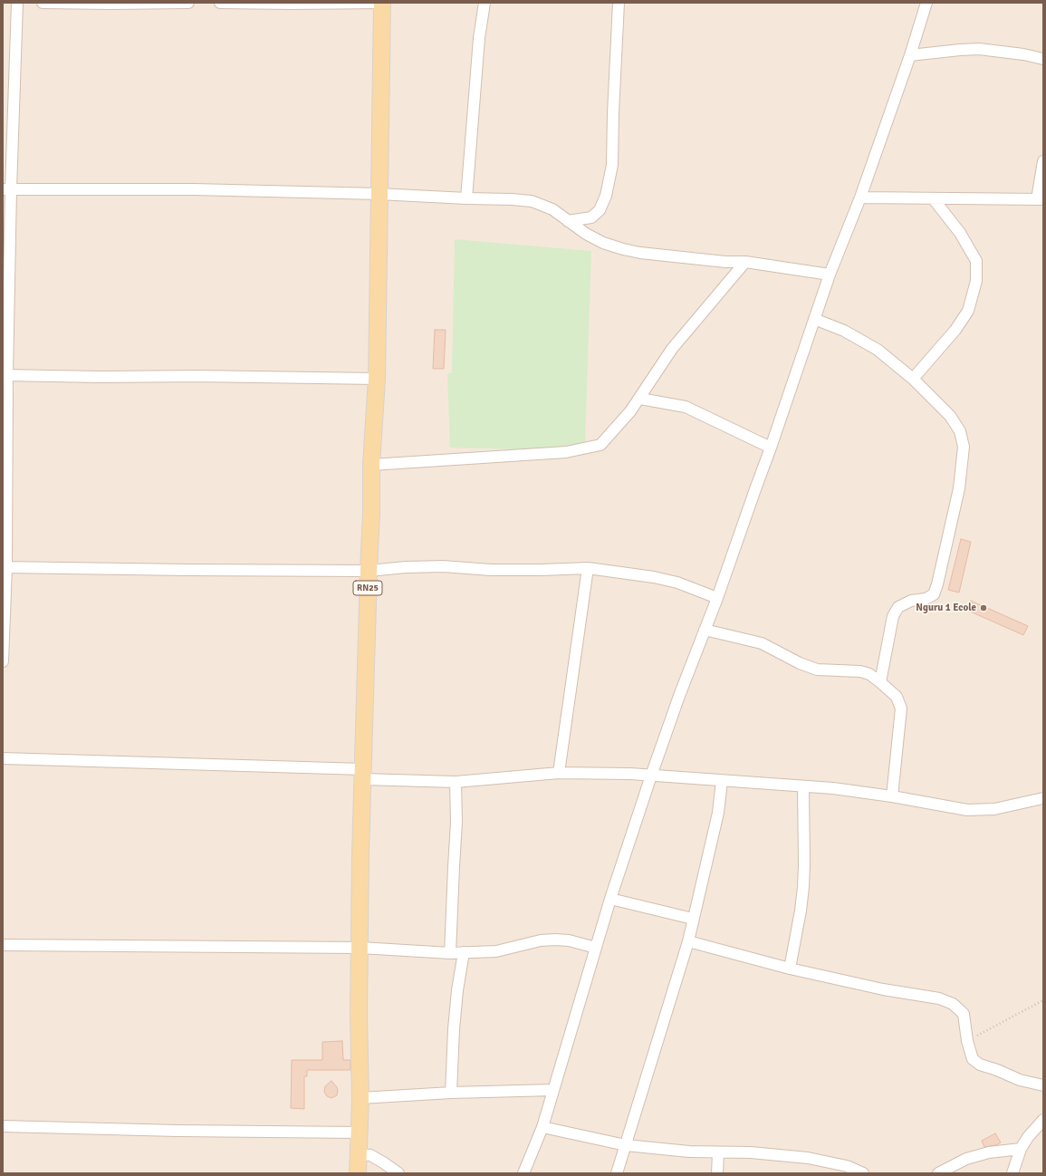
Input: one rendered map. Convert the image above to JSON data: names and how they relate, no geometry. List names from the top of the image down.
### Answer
{
  "streets": {
    "main road": ["RN25"]
  },
  "places": ["Nguru 1 Ecole"]
}
